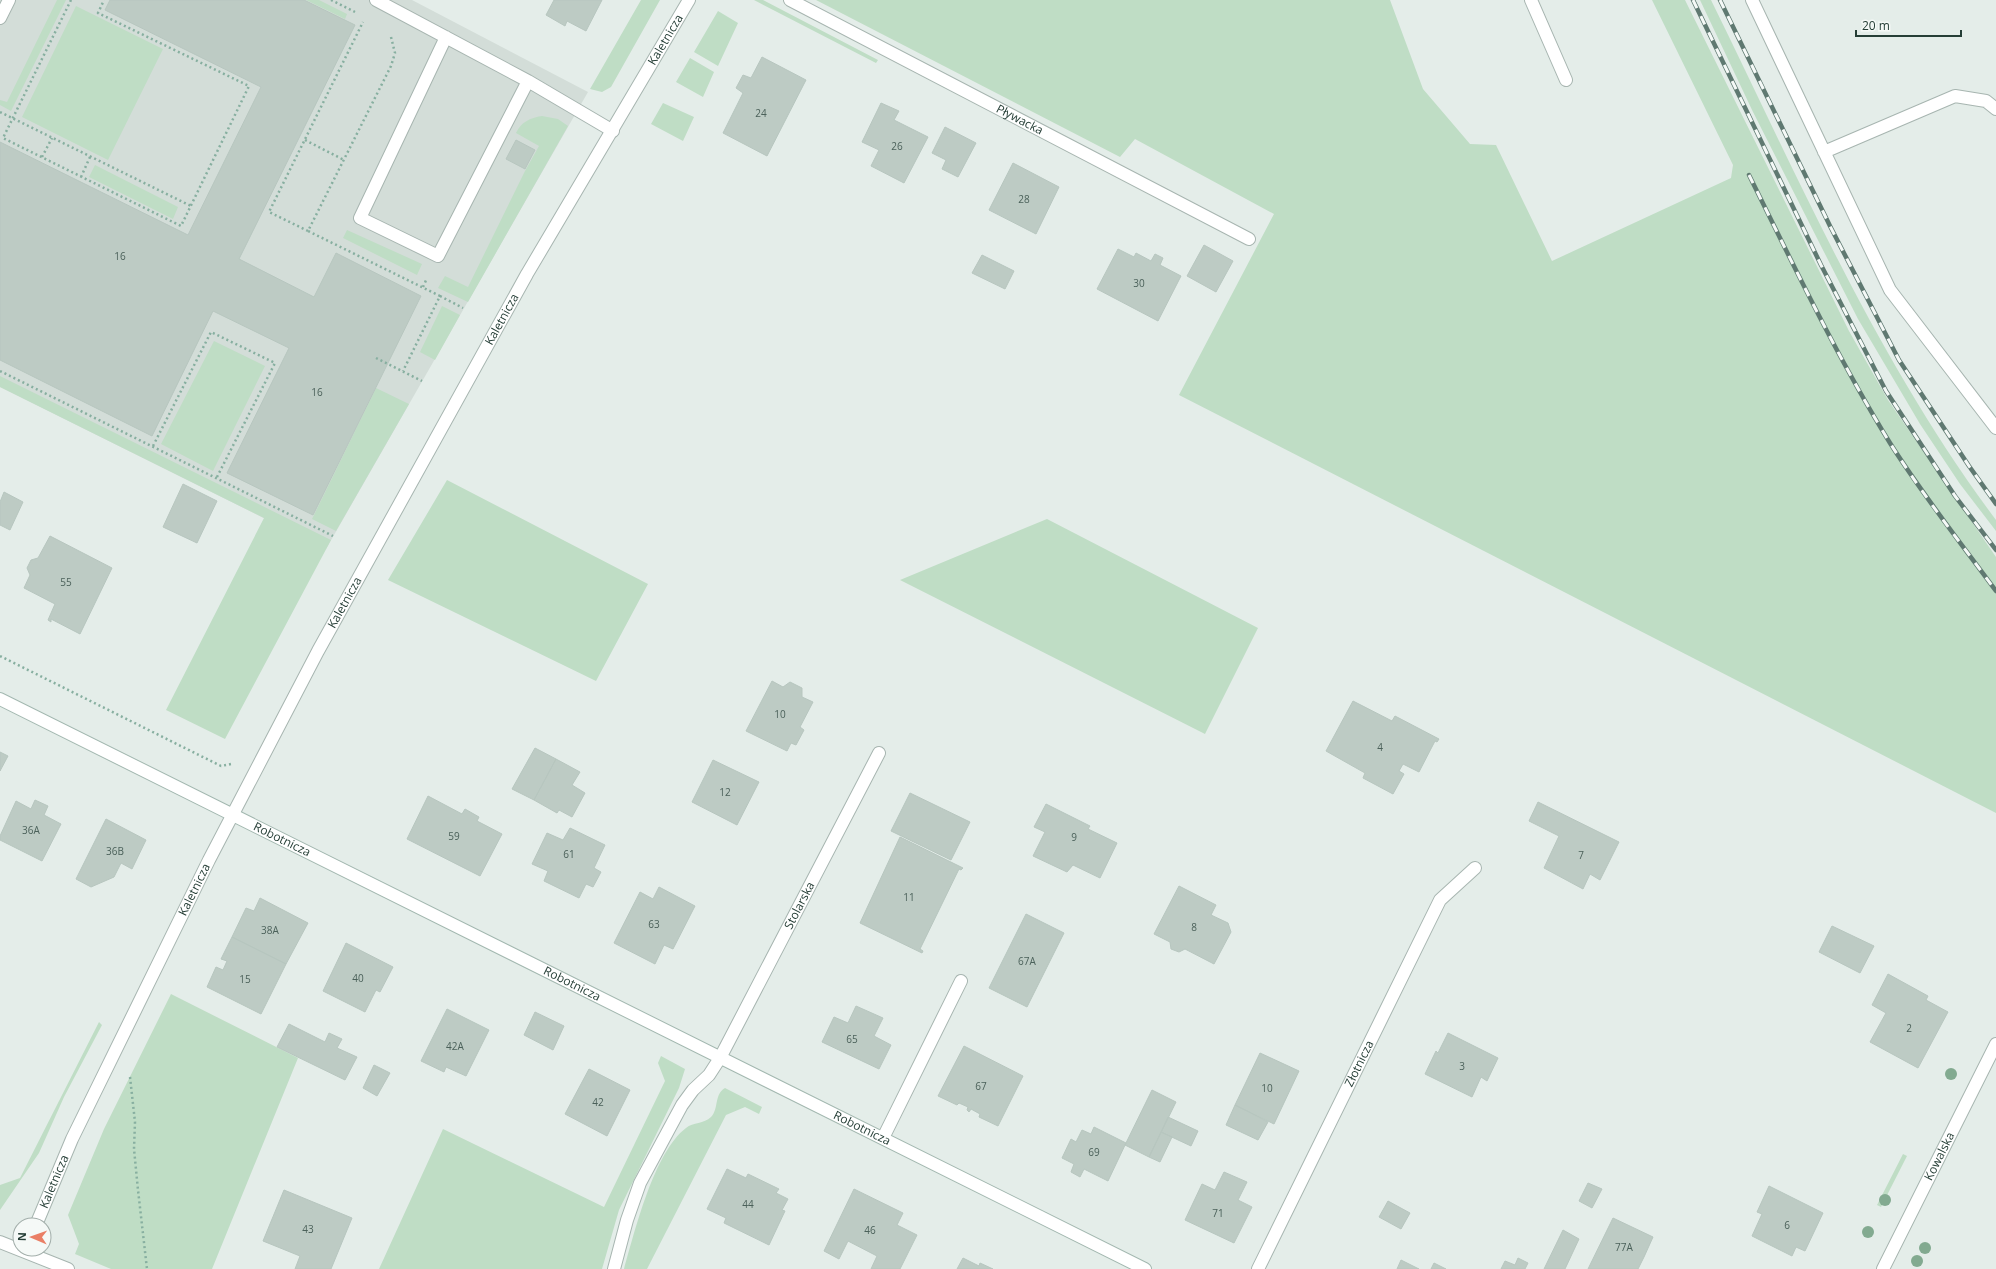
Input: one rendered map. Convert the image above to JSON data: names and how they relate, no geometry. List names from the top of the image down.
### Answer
{
  "streets": {
    "street": [
      "Kaletnicza",
      "Pływacka",
      "Robotnicza",
      "Stolarska",
      "Złotnicza",
      "Kowalska"
    ]
  },
  "crossings": [
    ["Kaletnicza", "Robotnicza"],
    ["Robotnicza", "Stolarska"]
  ],
  "house_numbers": [
    "24",
    "26",
    "28",
    "16",
    "30",
    "16",
    "55",
    "10",
    "4",
    "12",
    "36A",
    "59",
    "9",
    "36B",
    "61",
    "7",
    "11",
    "63",
    "8",
    "38A",
    "67A",
    "40",
    "15",
    "2",
    "65",
    "42A",
    "3",
    "67",
    "10",
    "42",
    "69",
    "44",
    "71",
    "6",
    "43",
    "46",
    "77A"
  ],
  "scale_bar": "20 m",
  "north": "left"
}
